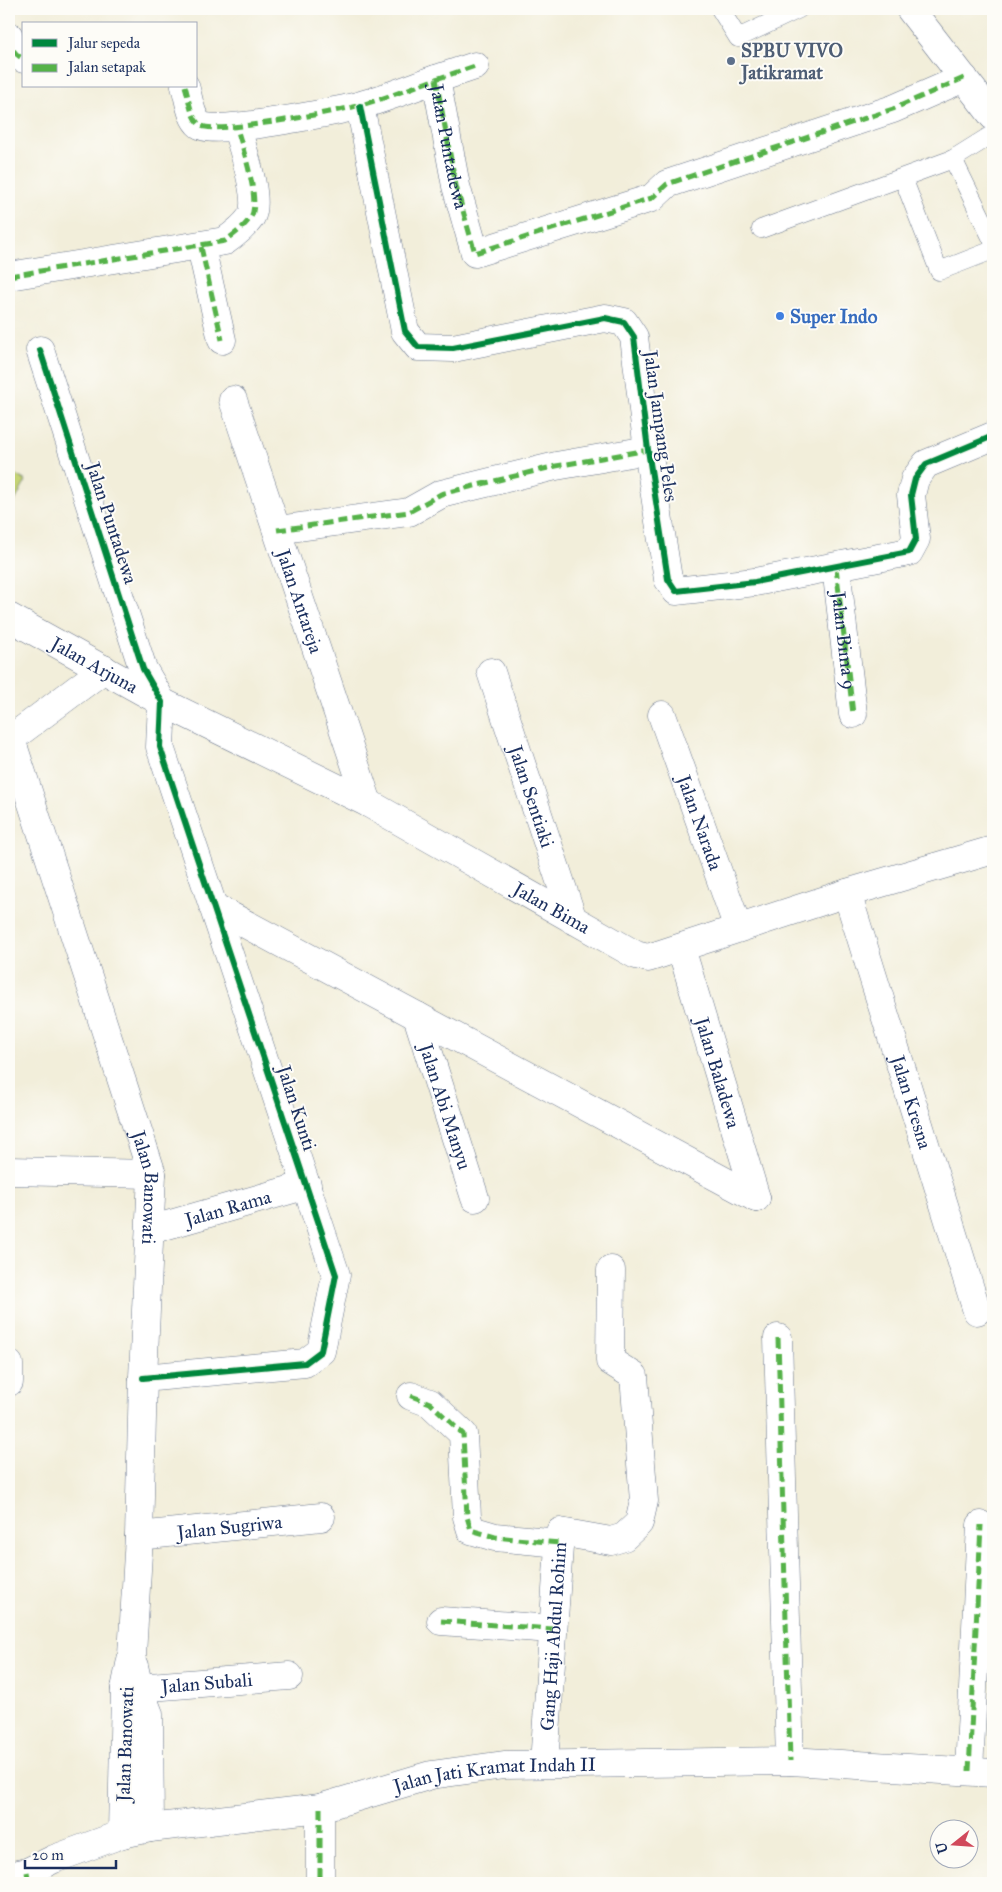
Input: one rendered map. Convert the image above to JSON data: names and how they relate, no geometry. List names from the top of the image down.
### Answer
{
  "streets": {
    "street": [
      "Jalan Puntadewa",
      "Jalan Jampang Peles",
      "Jalan Antareja",
      "Jalan Bima 9",
      "Jalan Arjuna",
      "Jalan Sentiaki",
      "Jalan Narada",
      "Jalan Bima",
      "Jalan Baladewa",
      "Jalan Kresna",
      "Jalan Abi Manyu",
      "Jalan Kunti",
      "Jalan Banowati",
      "Jalan Rama",
      "Jalan Sugriwa",
      "Gang Haji Abdul Rohim",
      "Jalan Subali",
      "Jalan Jati Kramat Indah II"
    ]
  },
  "crossings": [
    ["Jalan Puntadewa", "Jalan Jampang Peles"],
    ["Jalan Puntadewa", "Jalan Bima"],
    ["Jalan Puntadewa", "Jalan Kunti"],
    ["Jalan Jampang Peles", "Jalan Bima 9"],
    ["Jalan Antareja", "Jalan Bima"],
    ["Jalan Arjuna", "Jalan Bima"],
    ["Jalan Sentiaki", "Jalan Bima"],
    ["Jalan Narada", "Jalan Bima"],
    ["Jalan Bima", "Jalan Baladewa"],
    ["Jalan Bima", "Jalan Kresna"],
    ["Jalan Bima", "Jalan Kunti"],
    ["Jalan Baladewa", "Jalan Abi Manyu"],
    ["Jalan Kunti", "Jalan Banowati"],
    ["Jalan Kunti", "Jalan Rama"],
    ["Jalan Banowati", "Jalan Rama"],
    ["Jalan Banowati", "Jalan Sugriwa"],
    ["Jalan Banowati", "Jalan Subali"],
    ["Jalan Banowati", "Jalan Jati Kramat Indah II"],
    ["Gang Haji Abdul Rohim", "Jalan Jati Kramat Indah II"]
  ],
  "places": ["SPBU VIVO Jatikramat", "Super Indo"],
  "legend": ["Jalur sepeda", "Jalan setapak"],
  "scale_bar": "20 m",
  "north": "left"
}
